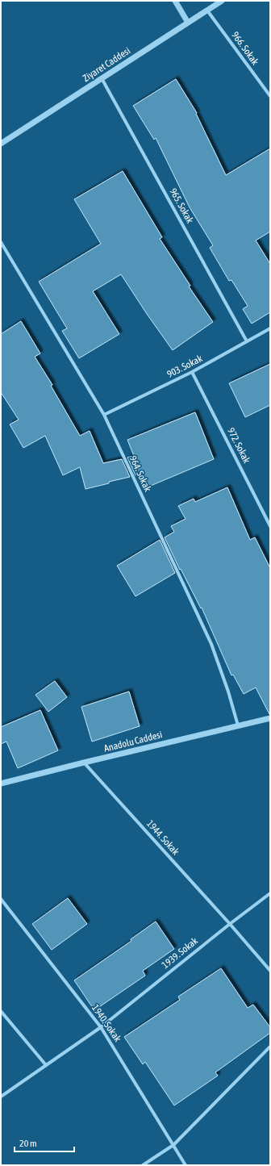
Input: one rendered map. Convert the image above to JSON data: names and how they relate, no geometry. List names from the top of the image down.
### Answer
{
  "streets": {
    "street": [
      "966. Sokak",
      "Ziyaret Caddesi",
      "965. Sokak",
      "903. Sokak",
      "972. Sokak",
      "964. Sokak",
      "Anadolu Caddesi",
      "1944. Sokak",
      "1939. Sokak",
      "1940. Sokak"
    ]
  },
  "crossings": [
    ["966. Sokak", "Ziyaret Caddesi"],
    ["Ziyaret Caddesi", "965. Sokak"],
    ["965. Sokak", "903. Sokak"],
    ["903. Sokak", "972. Sokak"],
    ["903. Sokak", "964. Sokak"],
    ["964. Sokak", "Anadolu Caddesi"],
    ["Anadolu Caddesi", "1944. Sokak"],
    ["1944. Sokak", "1939. Sokak"],
    ["1939. Sokak", "1940. Sokak"]
  ],
  "scale_bar": "20 m"
}
